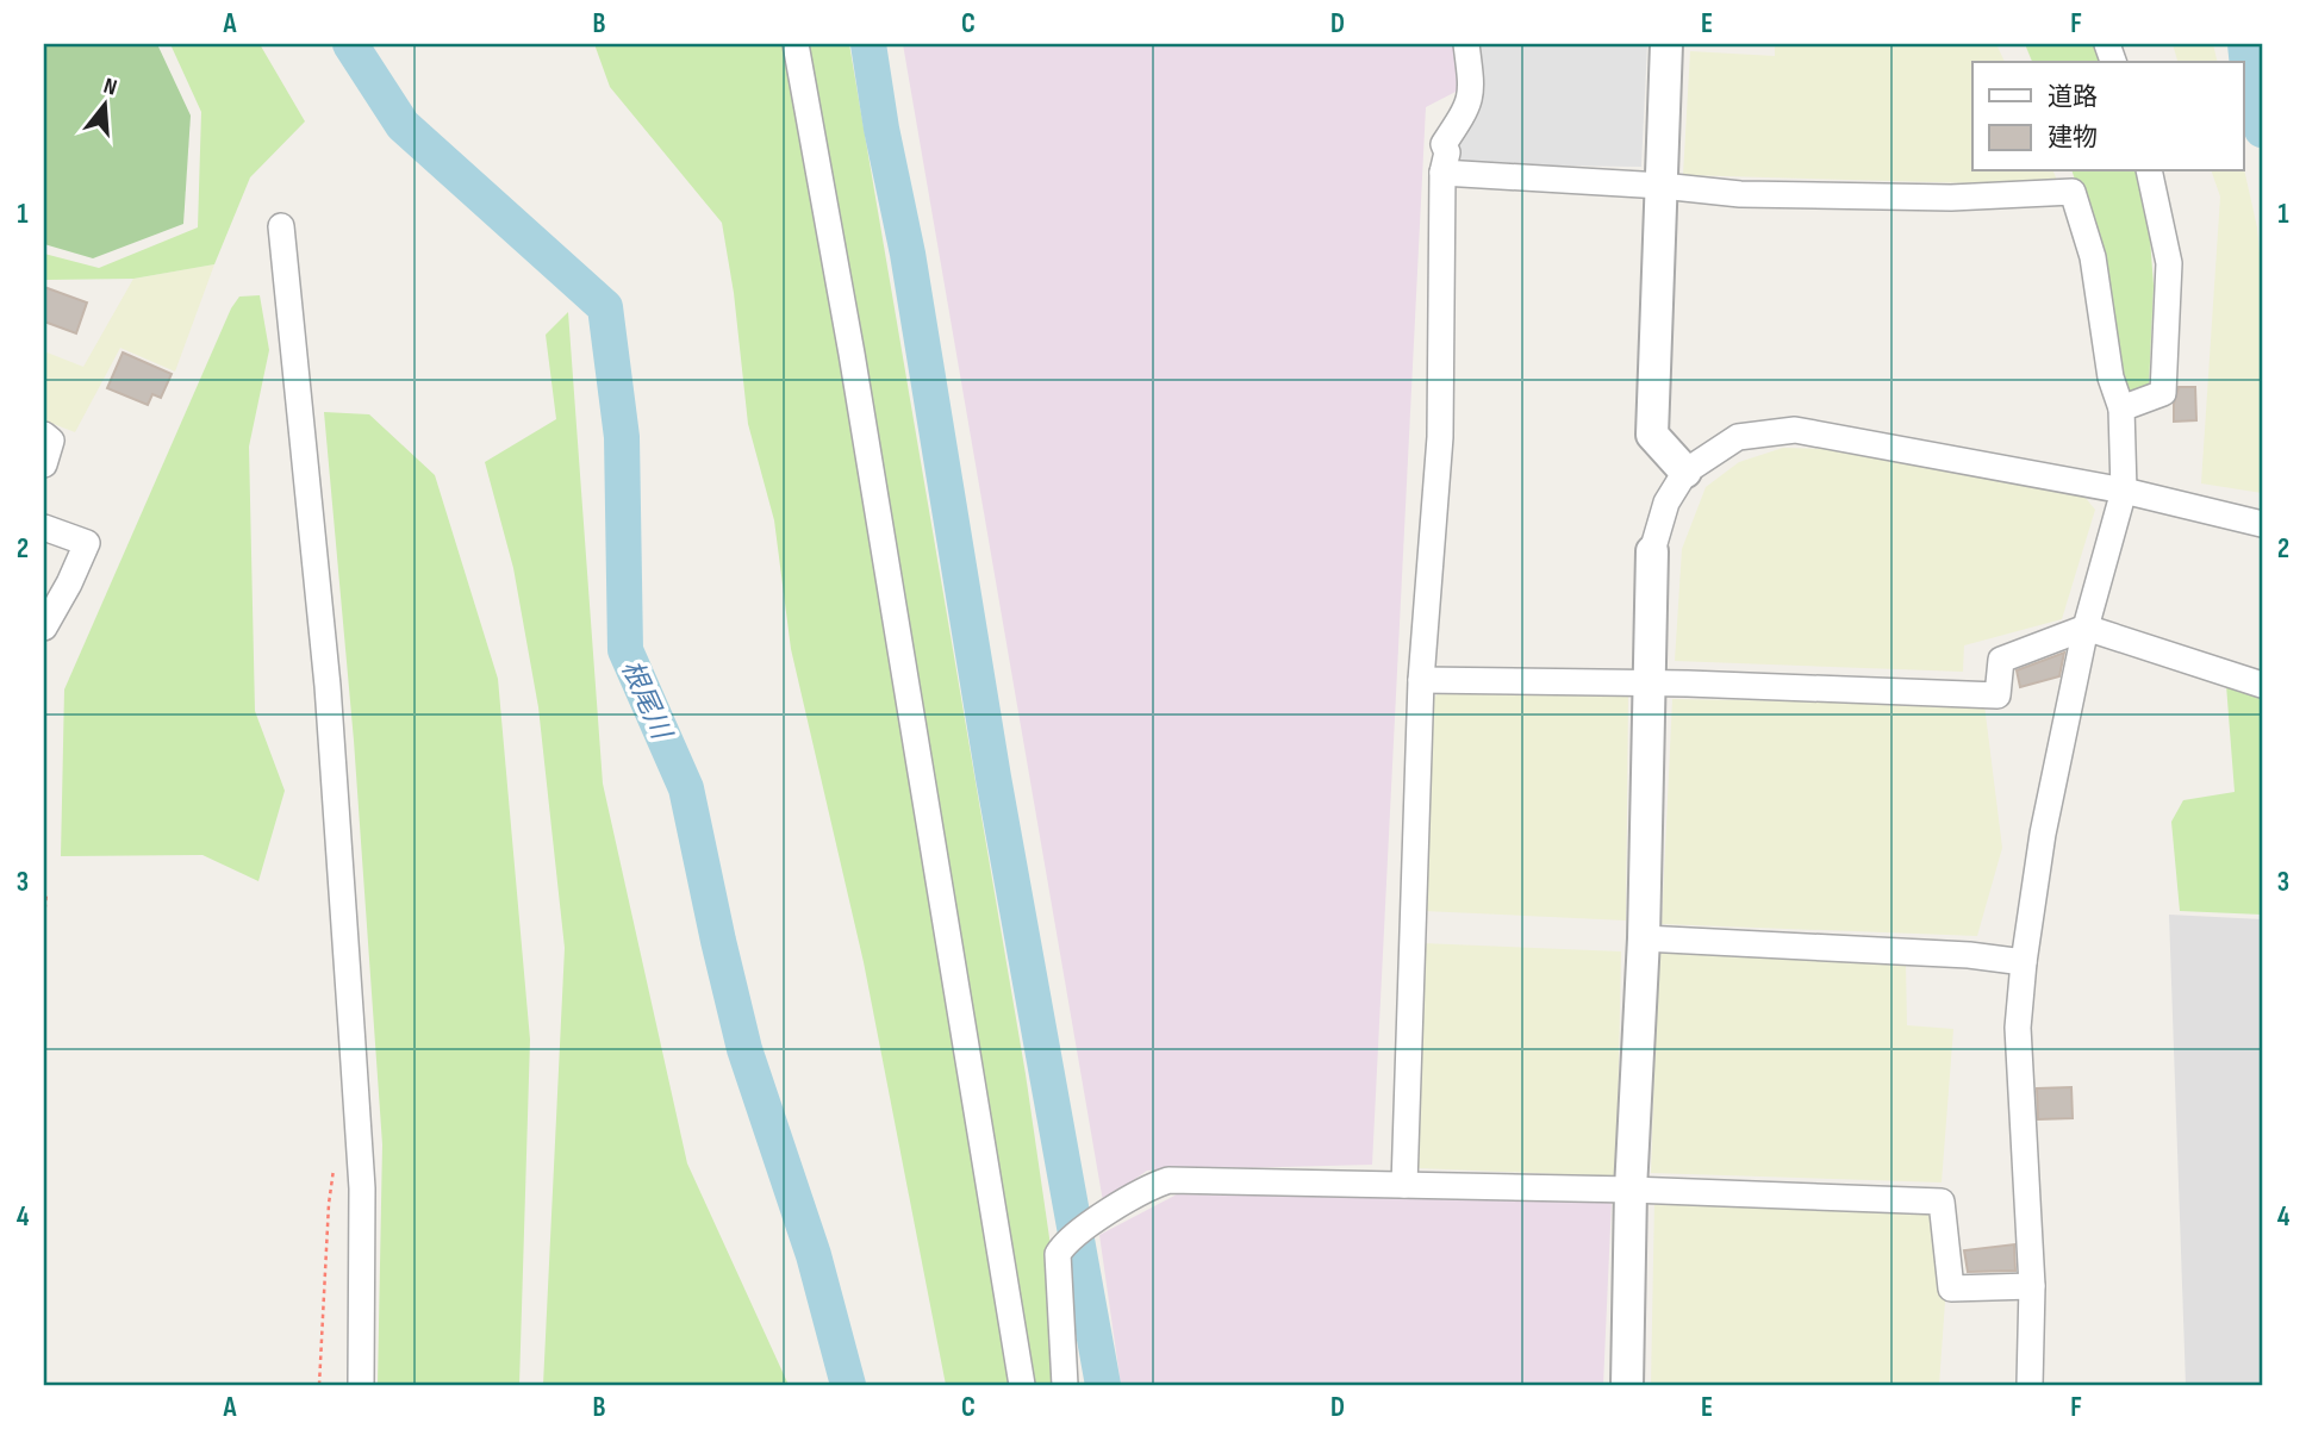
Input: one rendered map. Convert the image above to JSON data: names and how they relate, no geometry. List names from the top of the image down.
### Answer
{
  "water": ["根尾川"],
  "legend": ["道路", "建物"],
  "north": "top",
  "grid": {
    "columns": [
      "A",
      "B",
      "C",
      "D",
      "E",
      "F"
    ],
    "rows": [
      "1",
      "2",
      "3",
      "4"
    ]
  }
}
